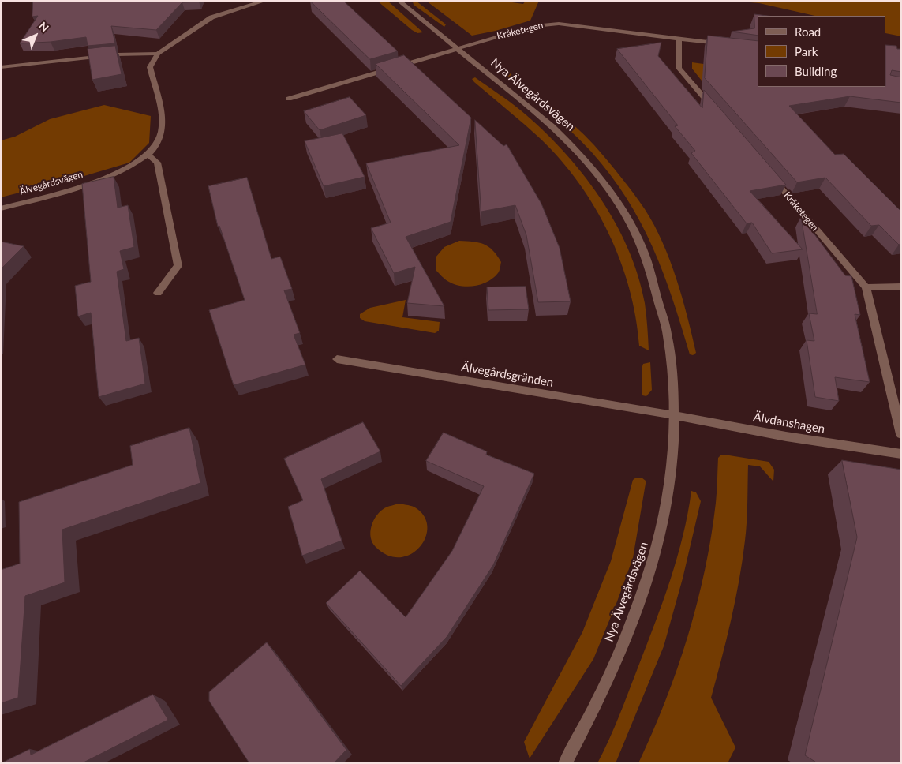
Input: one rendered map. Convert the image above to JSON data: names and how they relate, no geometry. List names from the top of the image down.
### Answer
{
  "streets": {
    "street": [
      "Kråketegen",
      "Nya Älvegårdsvägen",
      "Älvegårdsvägen",
      "Älvegårdsgränden",
      "Älvdanshagen"
    ]
  },
  "crossings": [
    ["Kråketegen", "Nya Älvegårdsvägen"],
    ["Nya Älvegårdsvägen", "Älvegårdsgränden"],
    ["Nya Älvegårdsvägen", "Älvdanshagen"],
    ["Älvegårdsgränden", "Älvdanshagen"]
  ],
  "legend": ["Road", "Park", "Building"],
  "north": "top right"
}
